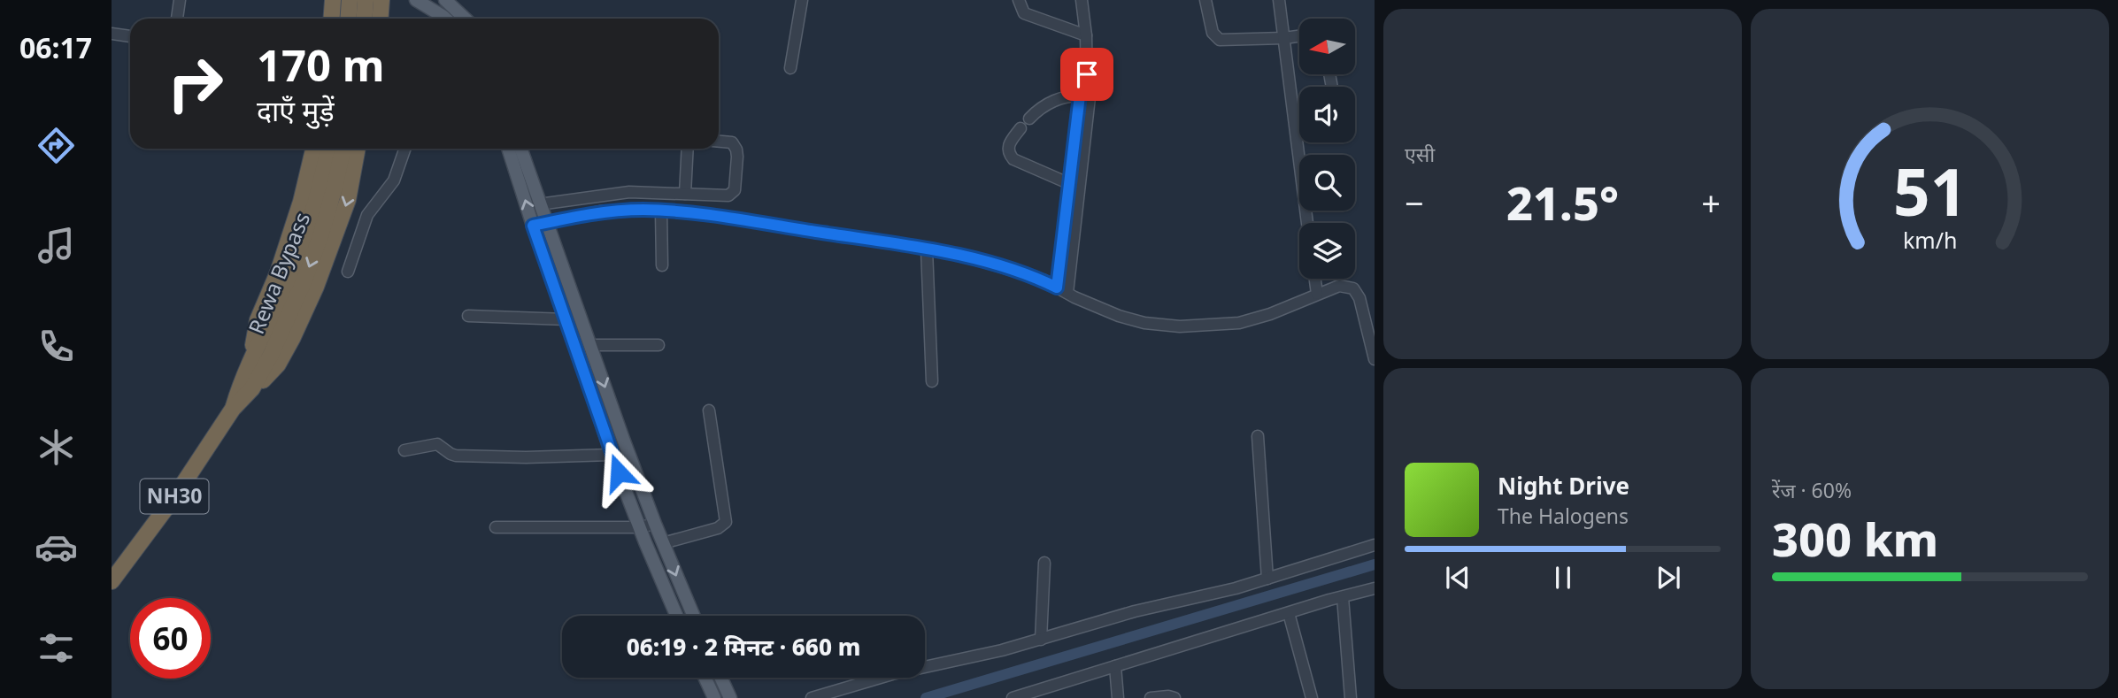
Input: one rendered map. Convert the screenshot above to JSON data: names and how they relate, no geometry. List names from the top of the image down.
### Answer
{
  "streets": {
    "highway": ["Rewa Bypass", "NH30"]
  },
  "north": "left",
  "page": {
    "tabs": "06:17",
    "tile": [
      "एसी",
      ["रेंज · 60%", "300 km"]
    ],
    "turn": ["170 m", "दाएँ मुड़ें"],
    "heat": ["−", "21.5°", "+"],
    "song": ["Night Drive", "The Halogens"],
    "limit": "60",
    "trip": "06:19 · 2 मिनट · 660 m",
    "gauge": ["51", "km/h"]
  }
}
